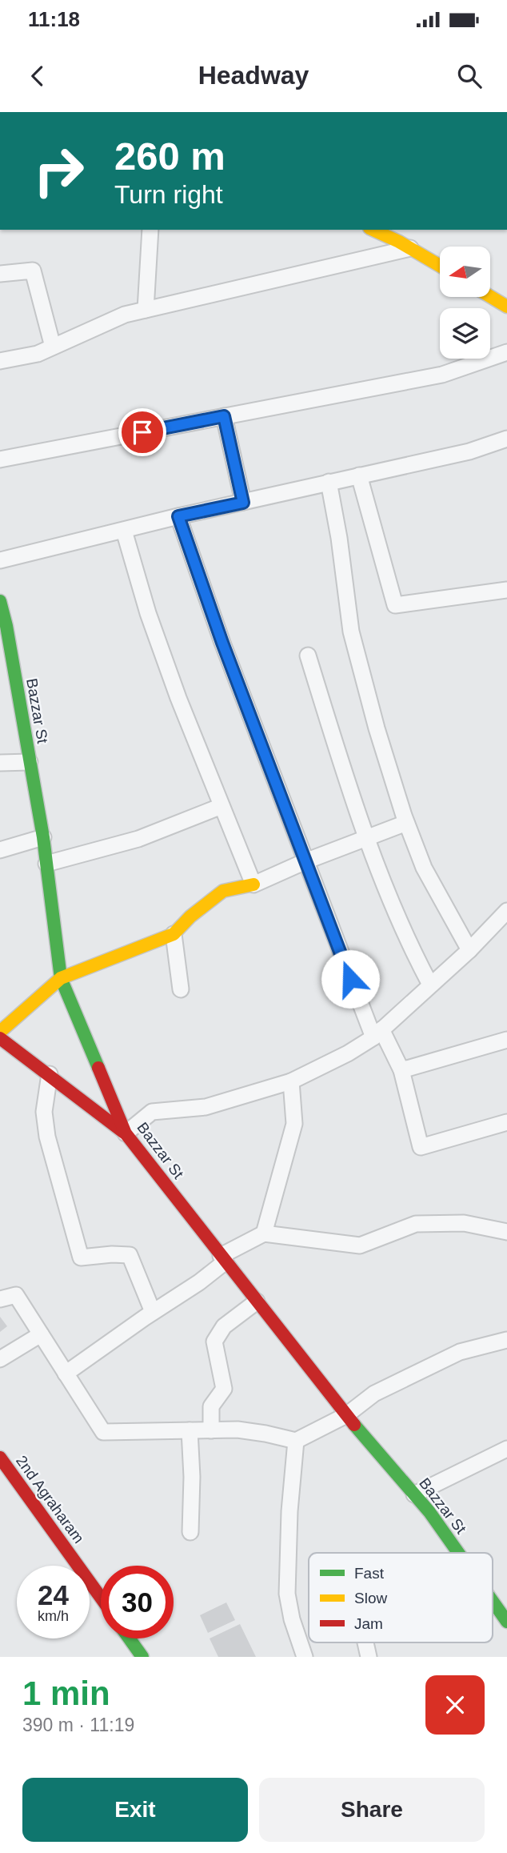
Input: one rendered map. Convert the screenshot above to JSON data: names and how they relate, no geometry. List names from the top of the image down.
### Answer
{
  "streets": {
    "main road": ["Bazzar St", "2nd Agraharam"]
  },
  "legend": ["Fast", "Slow", "Jam"],
  "north": "left",
  "page": {
    "status": "11:18",
    "header": "Headway",
    "turn": ["260 m", "Turn right"],
    "speed": "24 km/h",
    "limit": "30",
    "heading": ["1 min", "390 m · 11:19"],
    "buttons": ["Exit", "Share"]
  }
}
